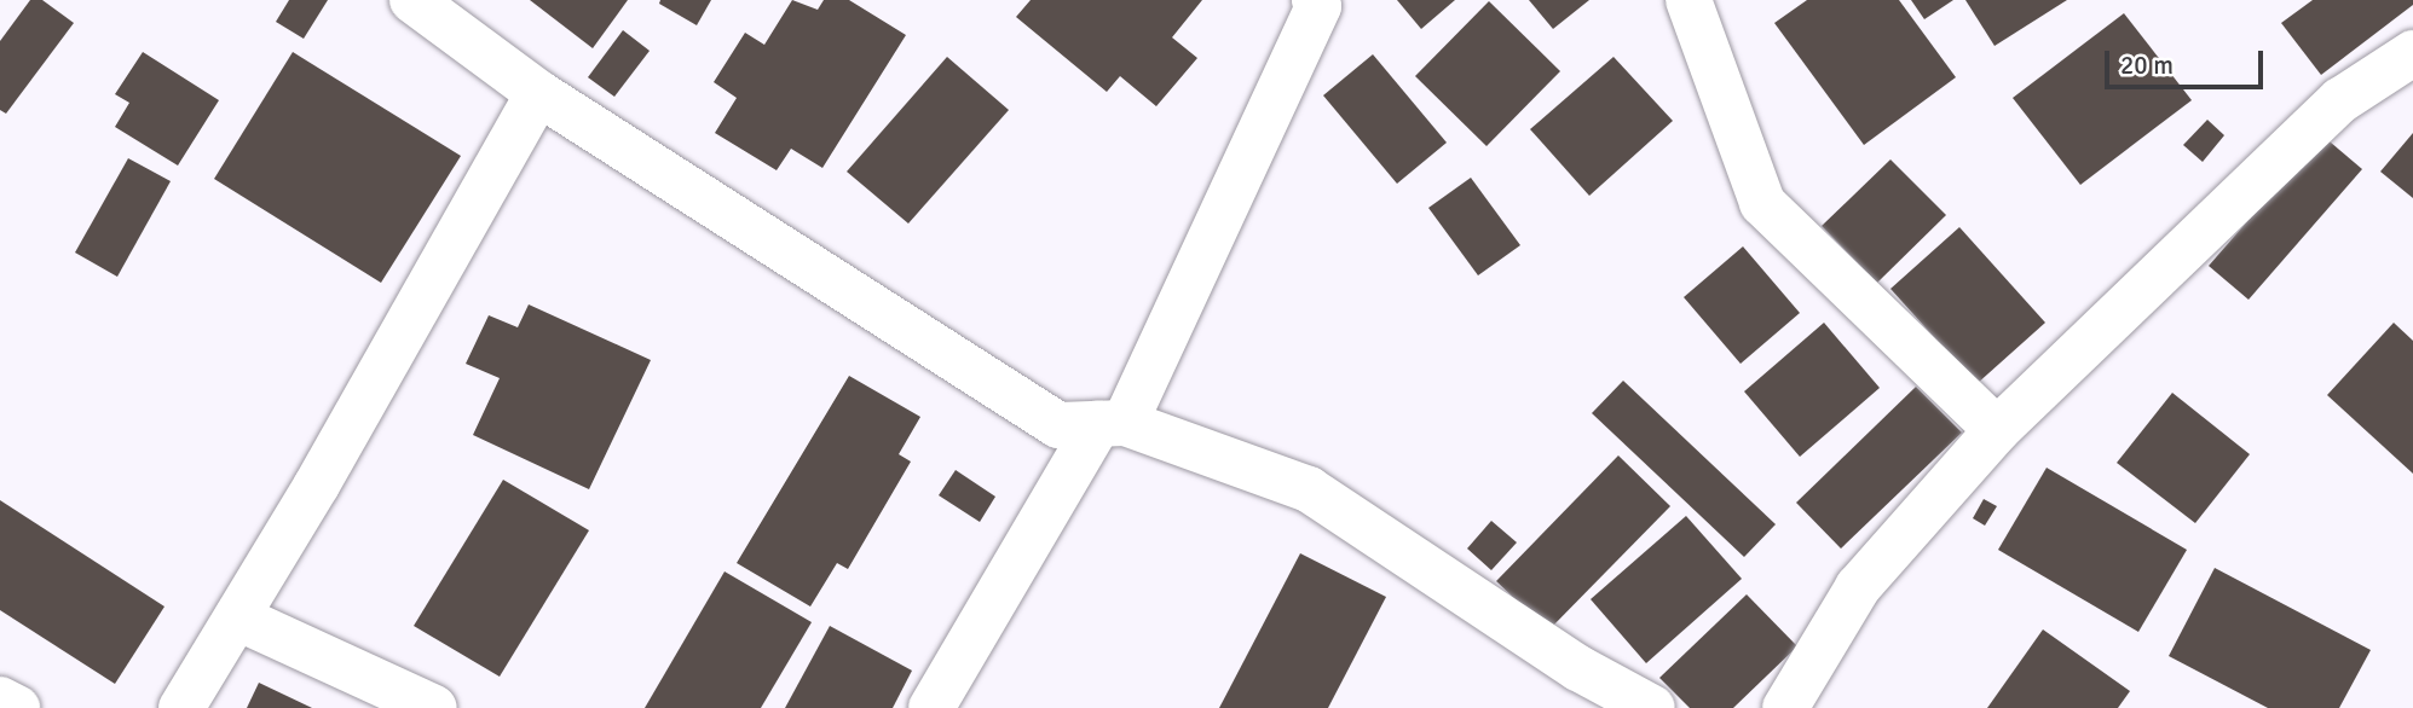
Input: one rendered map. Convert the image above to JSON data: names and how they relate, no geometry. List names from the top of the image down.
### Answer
{
  "scale_bar": "20 m"
}
